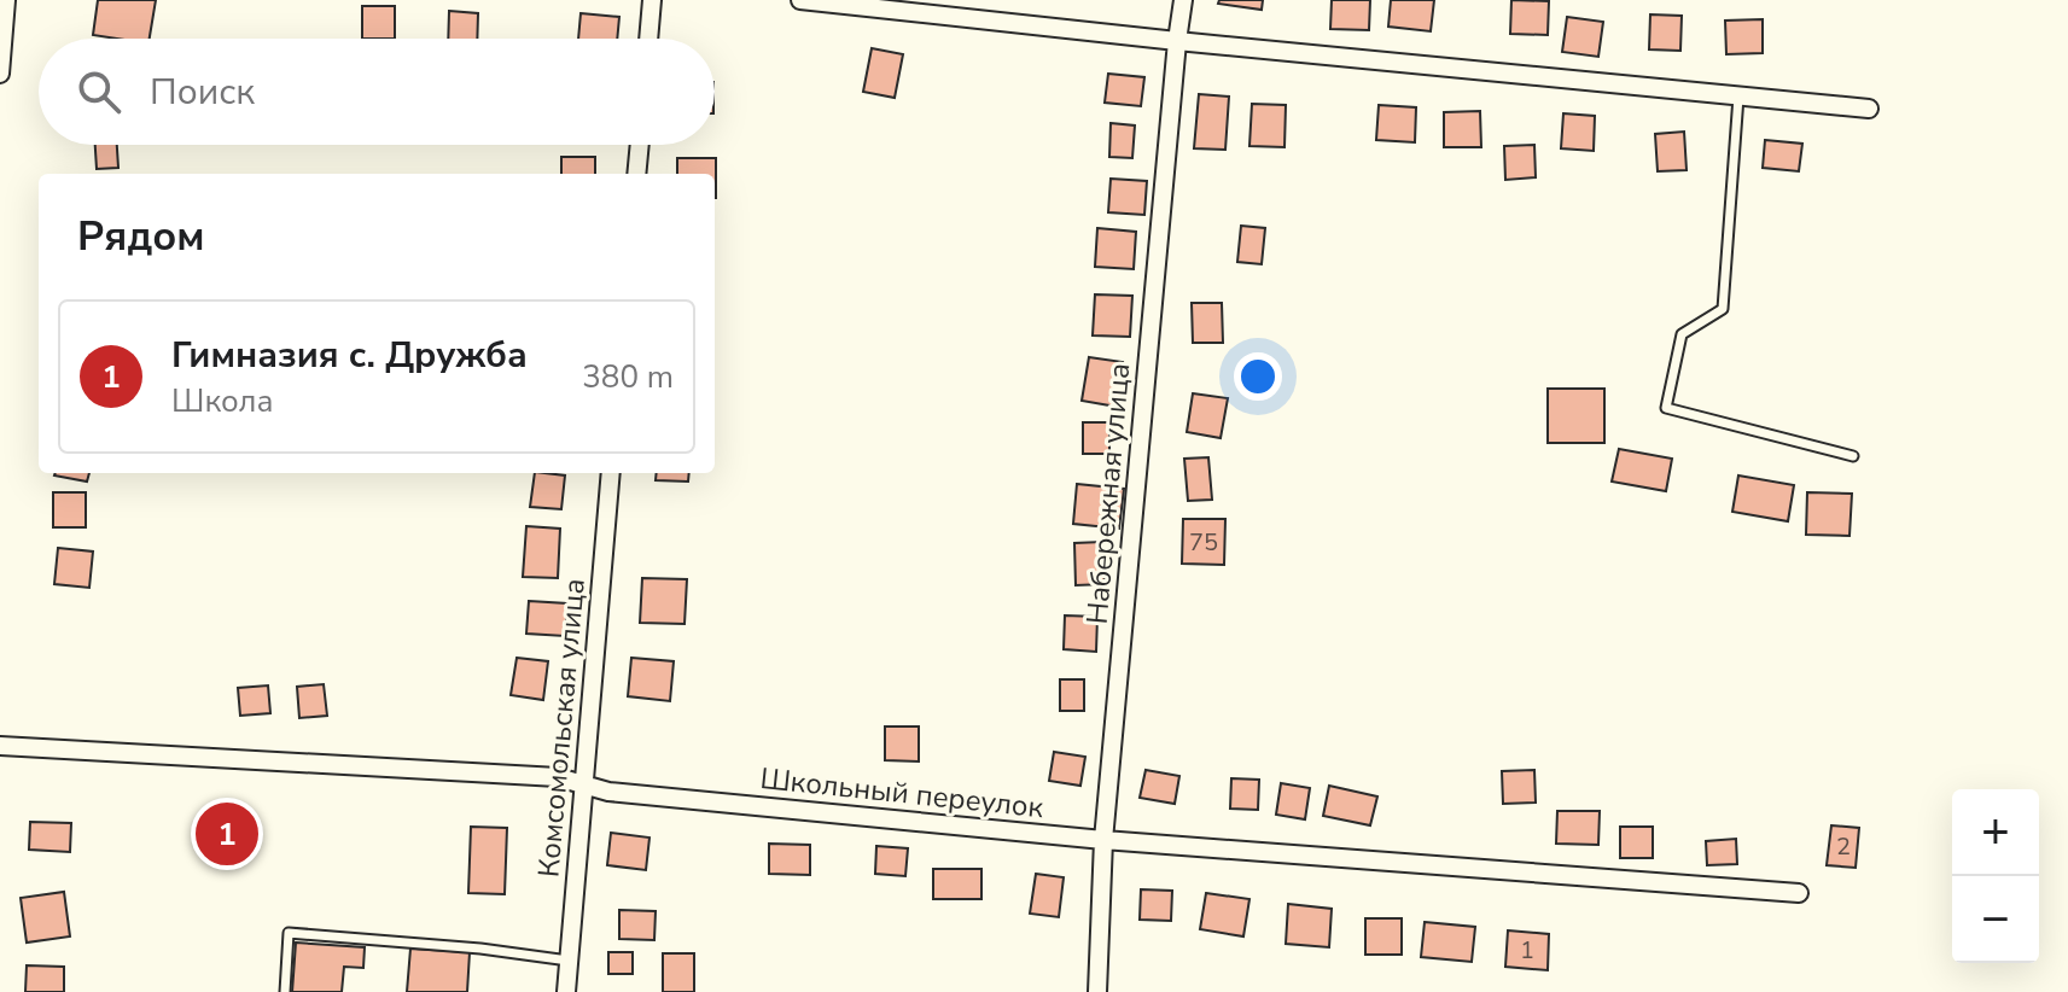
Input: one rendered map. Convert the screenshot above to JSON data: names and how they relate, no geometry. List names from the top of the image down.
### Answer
{
  "streets": {
    "street": ["Набережная улица", "Комсомольская улица", "Школьный переулок"]
  },
  "crossings": [
    ["Набережная улица", "Школьный переулок"],
    ["Комсомольская улица", "Школьный переулок"]
  ],
  "house_numbers": ["75", "2", "1"],
  "page": {
    "search": "Поиск",
    "heading": "Рядом",
    "list": [
      {
        "mark": "1",
        "name": "Гимназия с. Дружба",
        "note": "Школа",
        "value": "380 m"
      }
    ],
    "map_buttons": ["+", "−"],
    "pins": "1"
  }
}
